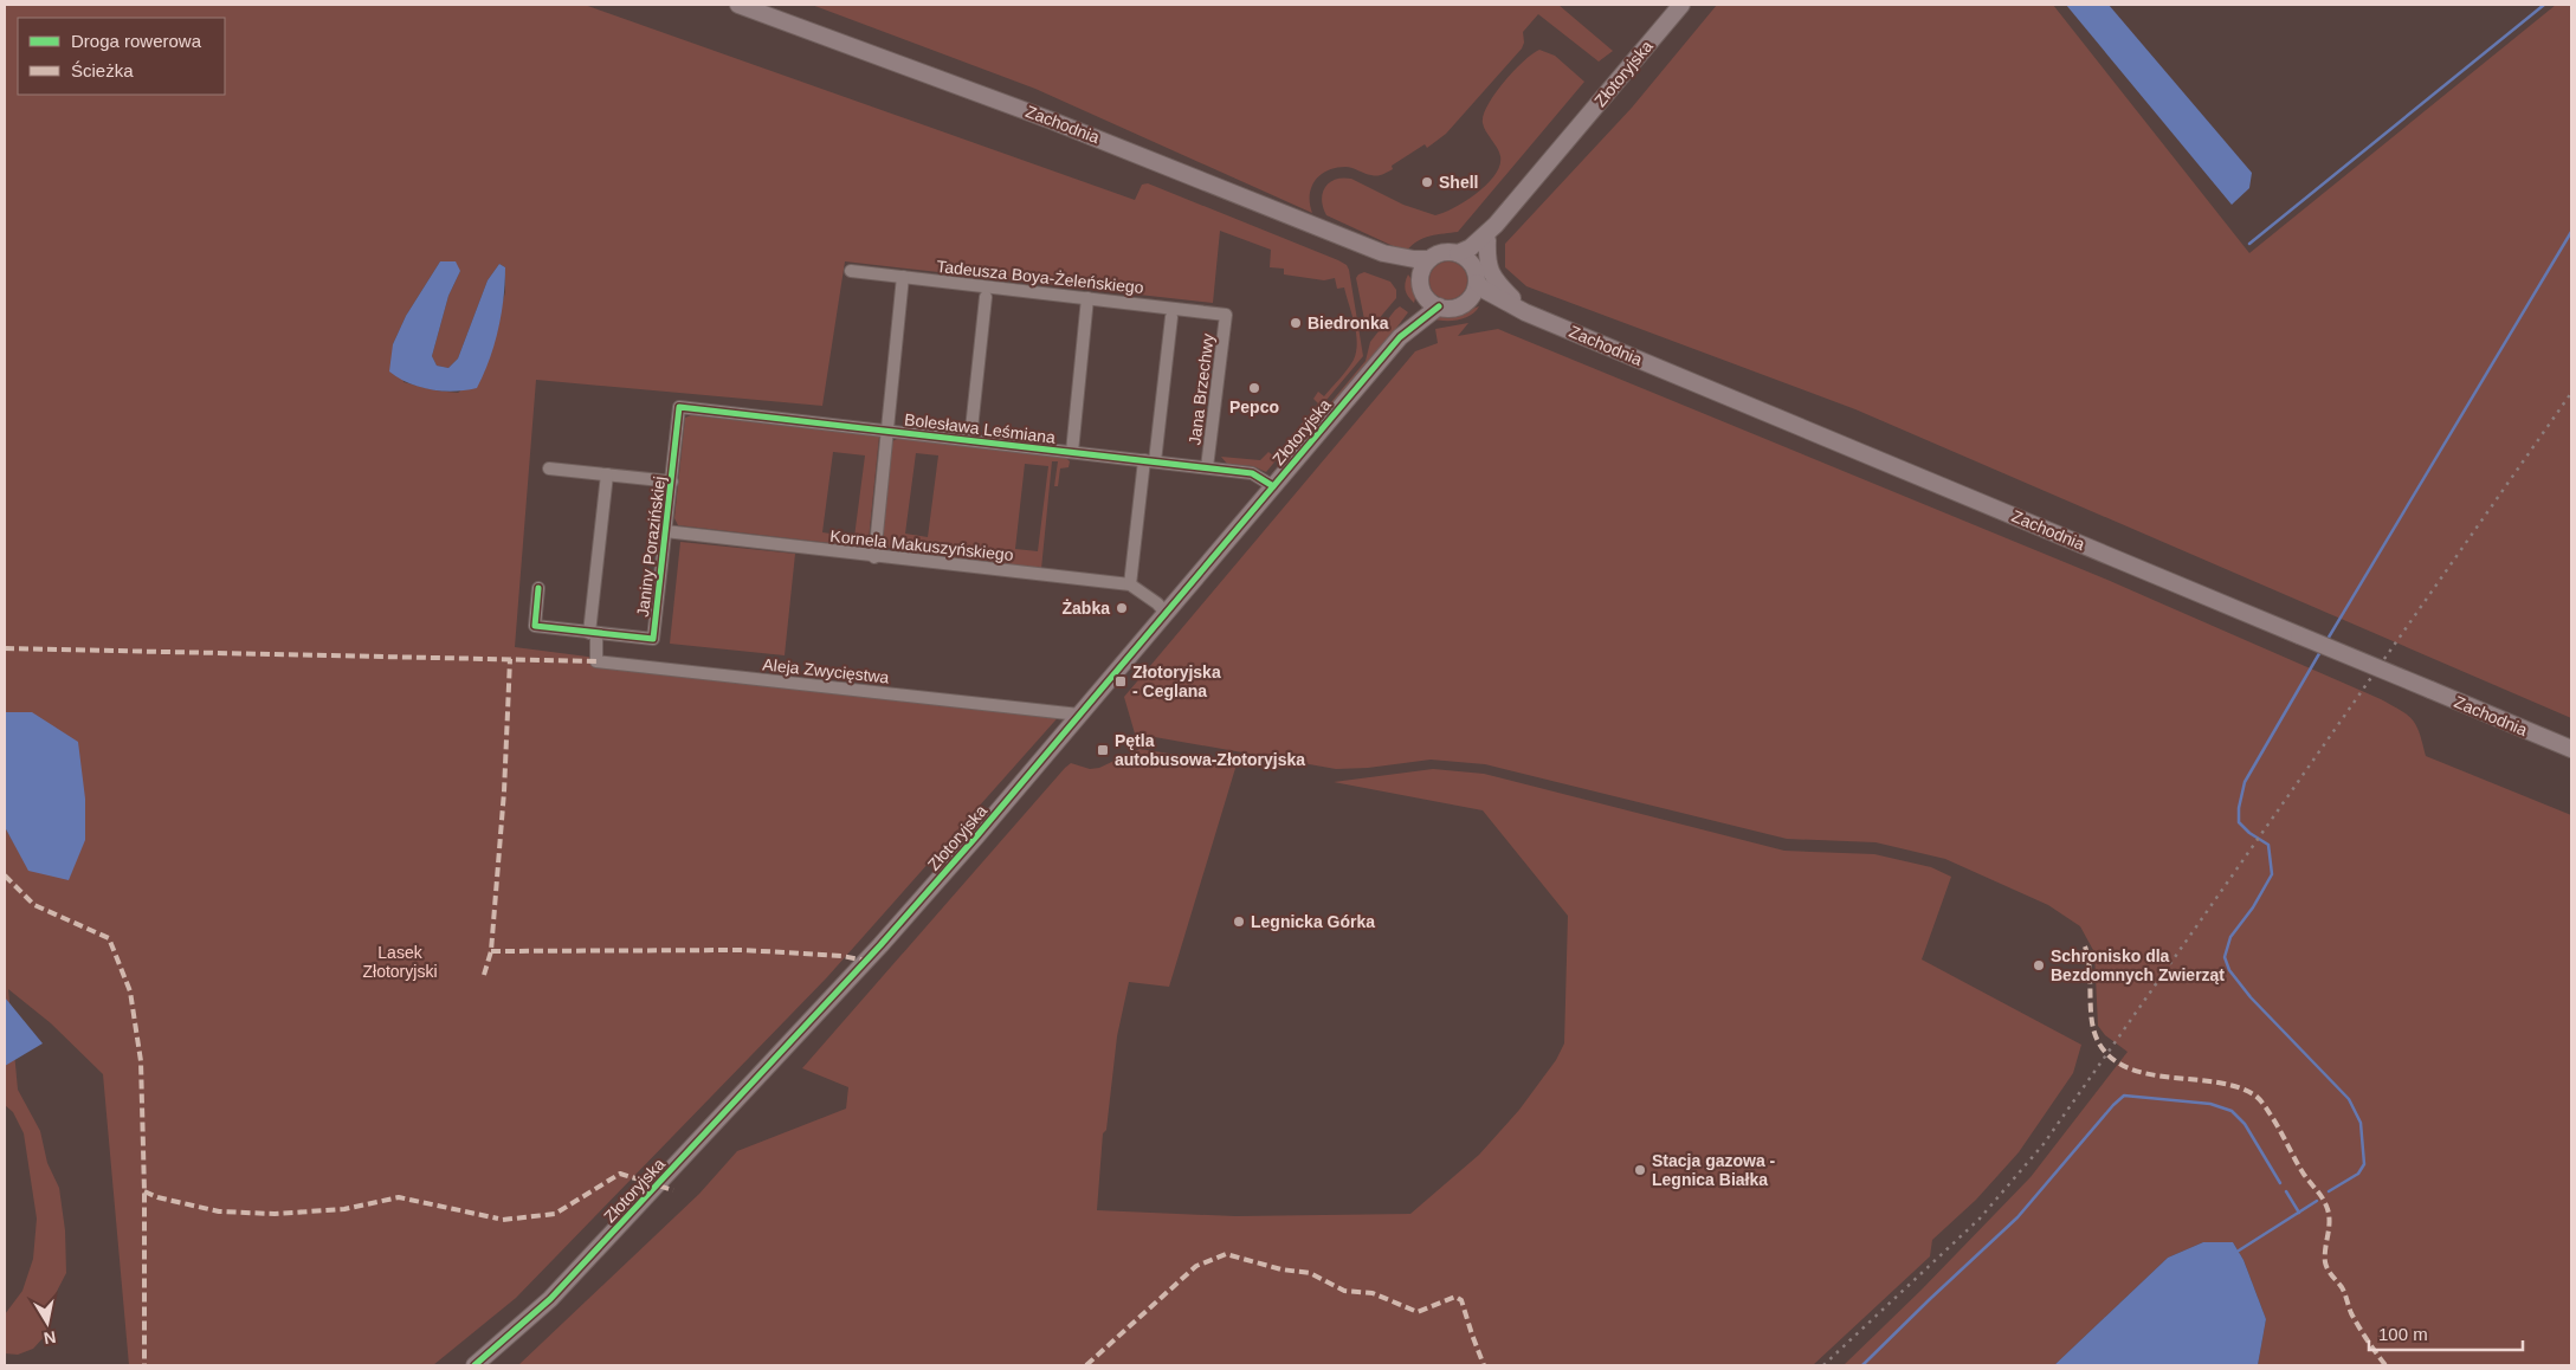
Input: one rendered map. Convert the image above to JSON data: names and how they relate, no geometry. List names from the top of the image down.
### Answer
{
  "streets": {
    "main road": ["Złotoryjska", "Zachodnia"],
    "street": [
      "Tadeusza Boya-Żeleńskiego",
      "Jana Brzechwy",
      "Bolesława Leśmiana",
      "Kornela Makuszyńskiego",
      "Janiny Porazińskiej",
      "Aleja Zwycięstwa"
    ]
  },
  "crossings": [
    ["Złotoryjska", "Zachodnia"],
    ["Złotoryjska", "Bolesława Leśmiana"],
    ["Złotoryjska", "Kornela Makuszyńskiego"],
    ["Złotoryjska", "Aleja Zwycięstwa"],
    ["Tadeusza Boya-Żeleńskiego", "Jana Brzechwy"],
    ["Jana Brzechwy", "Bolesława Leśmiana"],
    ["Bolesława Leśmiana", "Janiny Porazińskiej"],
    ["Kornela Makuszyńskiego", "Janiny Porazińskiej"],
    ["Janiny Porazińskiej", "Aleja Zwycięstwa"]
  ],
  "parks": ["Lasek Złotoryjski"],
  "places": {
    "other": [
      "Shell",
      "Biedronka",
      "Pepco",
      "Żabka",
      "Legnicka Górka",
      "Schronisko dla Bezdomnych Zwierząt",
      "Stacja gazowa - Legnica Białka"
    ],
    "transit": ["Złotoryjska - Ceglana", "Pętla autobusowa-Złotoryjska"]
  },
  "legend": ["Droga rowerowa", "Ścieżka"],
  "scale_bar": "100 m",
  "north": "bottom"
}
